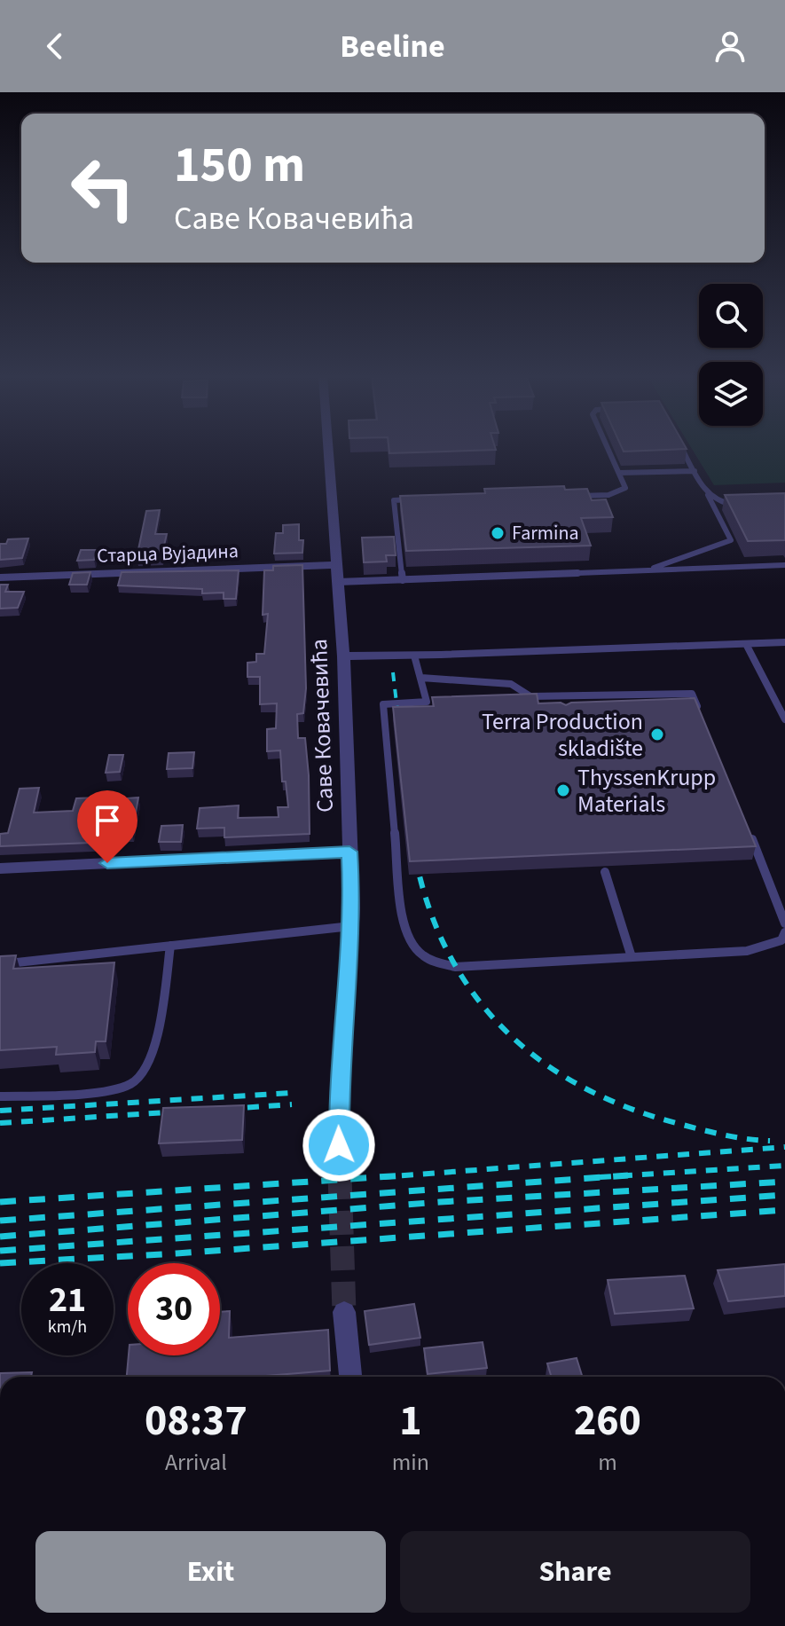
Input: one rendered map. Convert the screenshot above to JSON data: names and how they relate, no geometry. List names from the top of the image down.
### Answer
{
  "streets": {
    "street": ["Старца Вујадина", "Саве Ковачевића"]
  },
  "crossings": [
    ["Старца Вујадина", "Саве Ковачевића"]
  ],
  "places": ["Farmina", "Terra Production skladište", "ThyssenKrupp Materials"],
  "page": {
    "header": "Beeline",
    "turn": ["150 m", "Саве Ковачевића"],
    "speed": "21 km/h",
    "limit": "30",
    "eta": [
      "08:37",
      "Arrival",
      "1",
      "min",
      "260",
      "m"
    ],
    "buttons": ["Exit", "Share"]
  }
}
